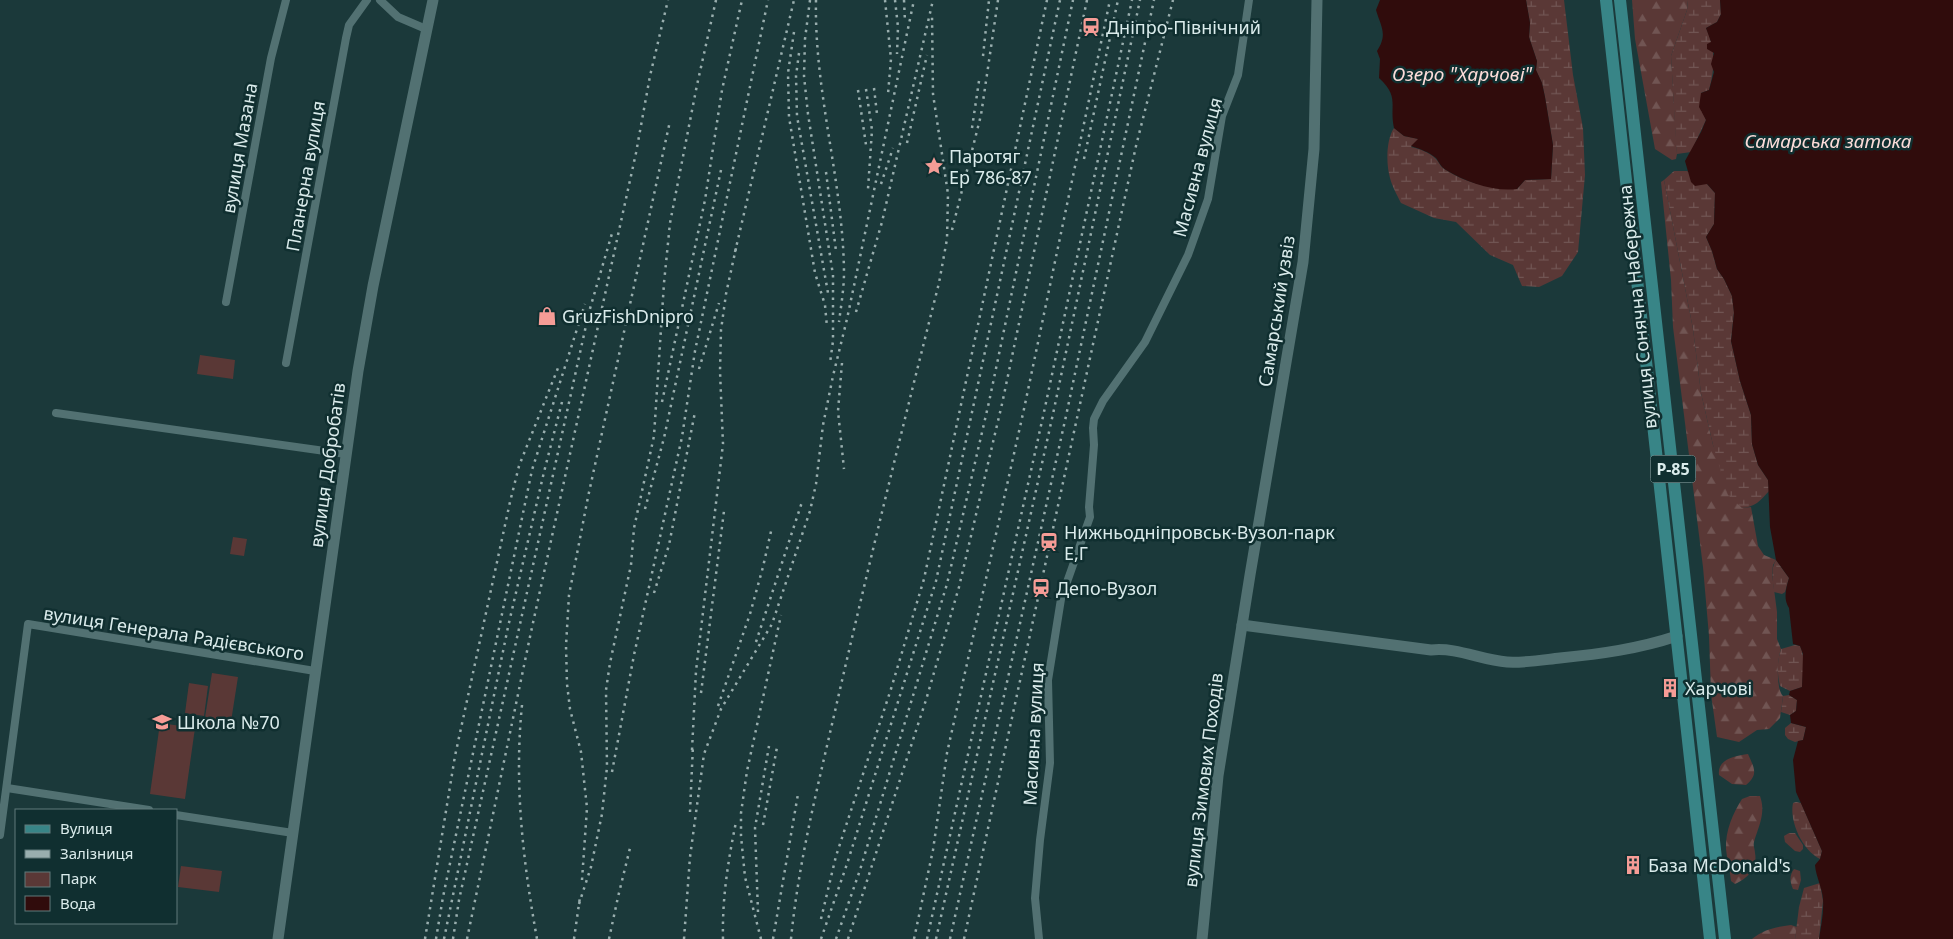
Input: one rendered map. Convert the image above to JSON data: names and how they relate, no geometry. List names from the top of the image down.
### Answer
{
  "streets": {
    "main road": ["вулиця Сонячна Набережна", "Р-85"],
    "street": [
      "вулиця Мазана",
      "Масивна вулиця",
      "Планерна вулиця",
      "Самарський узвіз",
      "вулиця Добробатів",
      "вулиця Генерала Радієвського",
      "вулиця Зимових Походів"
    ]
  },
  "crossings": [
    ["Самарський узвіз", "вулиця Зимових Походів"],
    ["вулиця Добробатів", "вулиця Генерала Радієвського"]
  ],
  "water": ["Озеро \"Харчові\"", "Самарська затока"],
  "places": {
    "station": ["Дніпро-Північний", "Нижньодніпровськ-Вузол-парк Е,Г", "Депо-Вузол"],
    "place": ["Паротяг Ер 786-87"],
    "shop": ["GruzFishDnipro"],
    "building": ["Харчові", "База McDonald's"],
    "school or university": ["Школа №70"]
  },
  "legend": [
    "Вулиця",
    "Залізниця",
    "Парк",
    "Вода"
  ]
}
